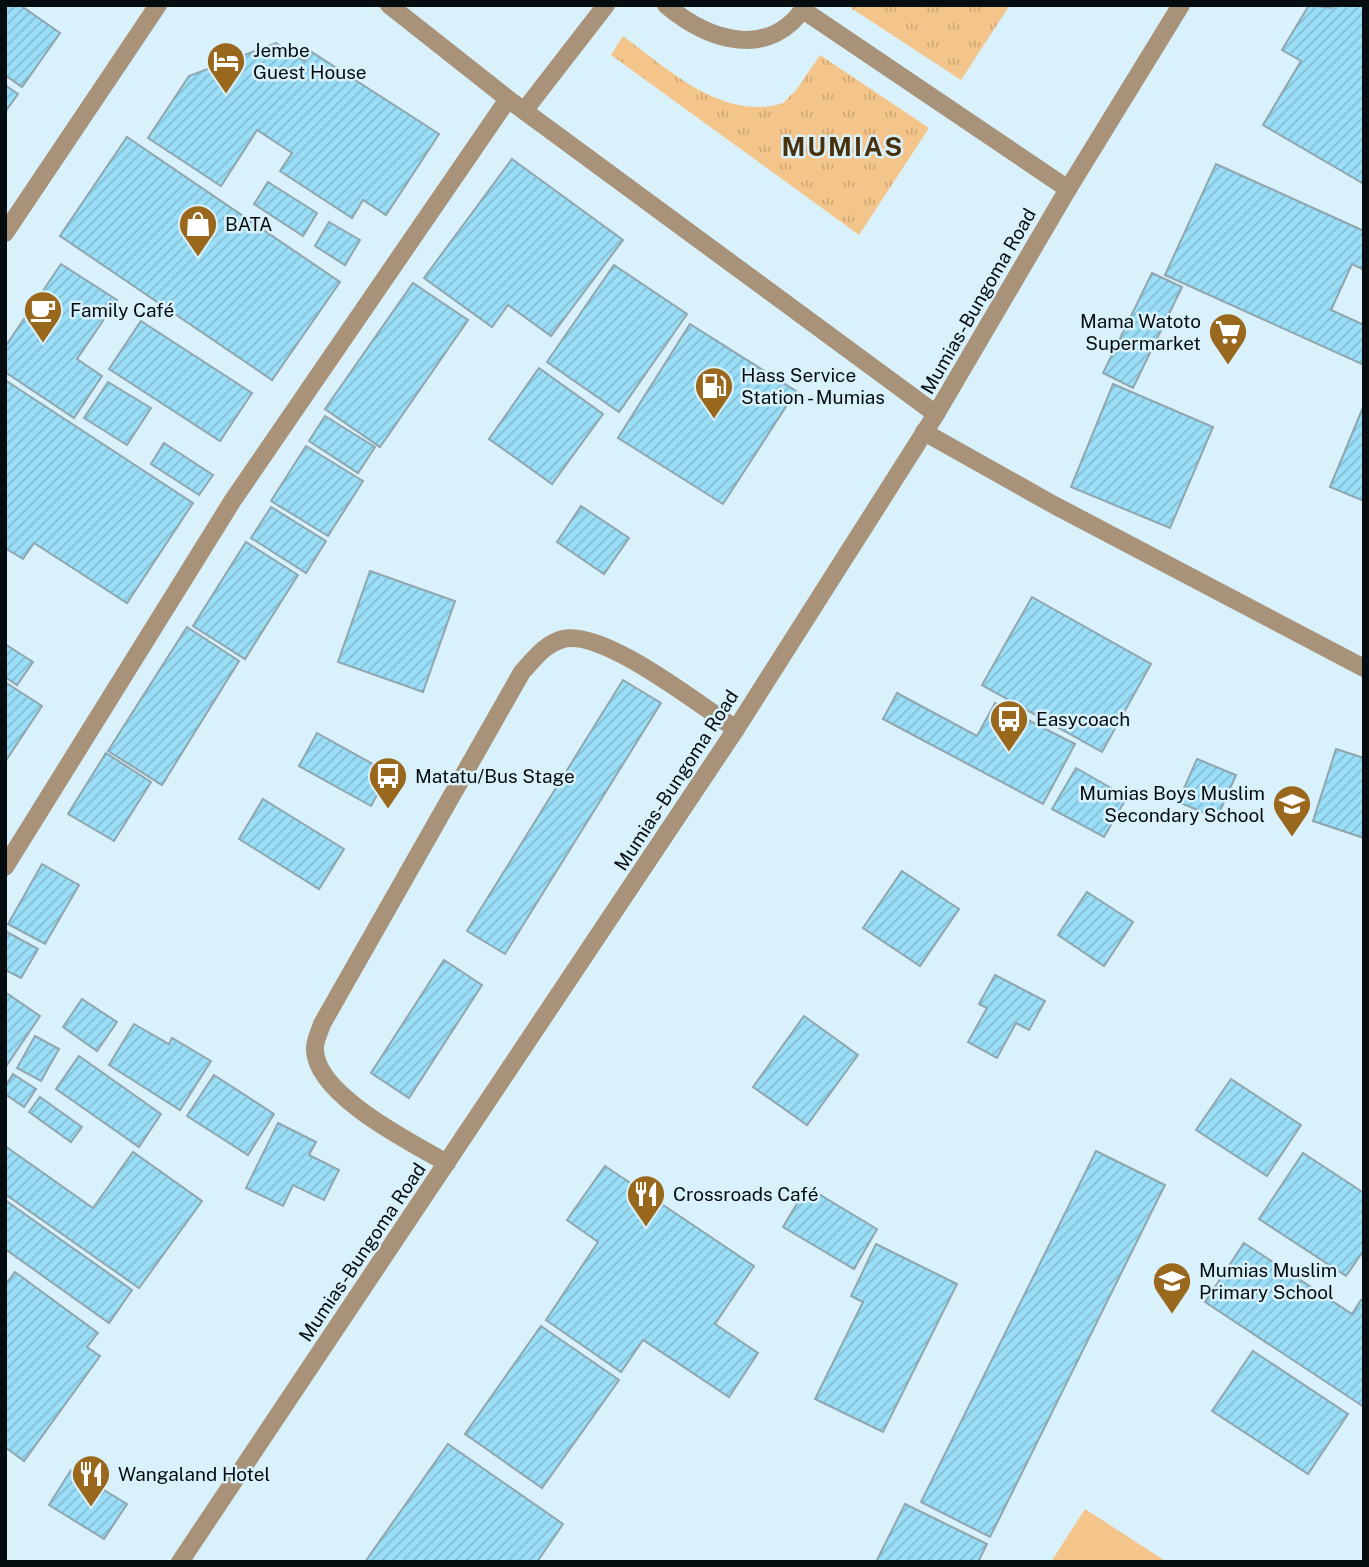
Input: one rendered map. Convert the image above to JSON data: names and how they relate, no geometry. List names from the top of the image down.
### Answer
{
  "streets": {
    "street": ["Mumias-Bungoma Road"]
  },
  "districts": ["MUMIAS"],
  "places": {
    "hotel": ["Jembe Guest House"],
    "shop": ["BATA"],
    "cafe": ["Family Café"],
    "supermarket": ["Mama Watoto Supermarket"],
    "fuel station": ["Hass Service Station - Mumias"],
    "bus stop": ["Easycoach", "Matatu/Bus Stage"],
    "school or university": ["Mumias Boys Muslim Secondary School", "Mumias Muslim Primary School"],
    "restaurant": ["Crossroads Café", "Wangaland Hotel"]
  }
}
